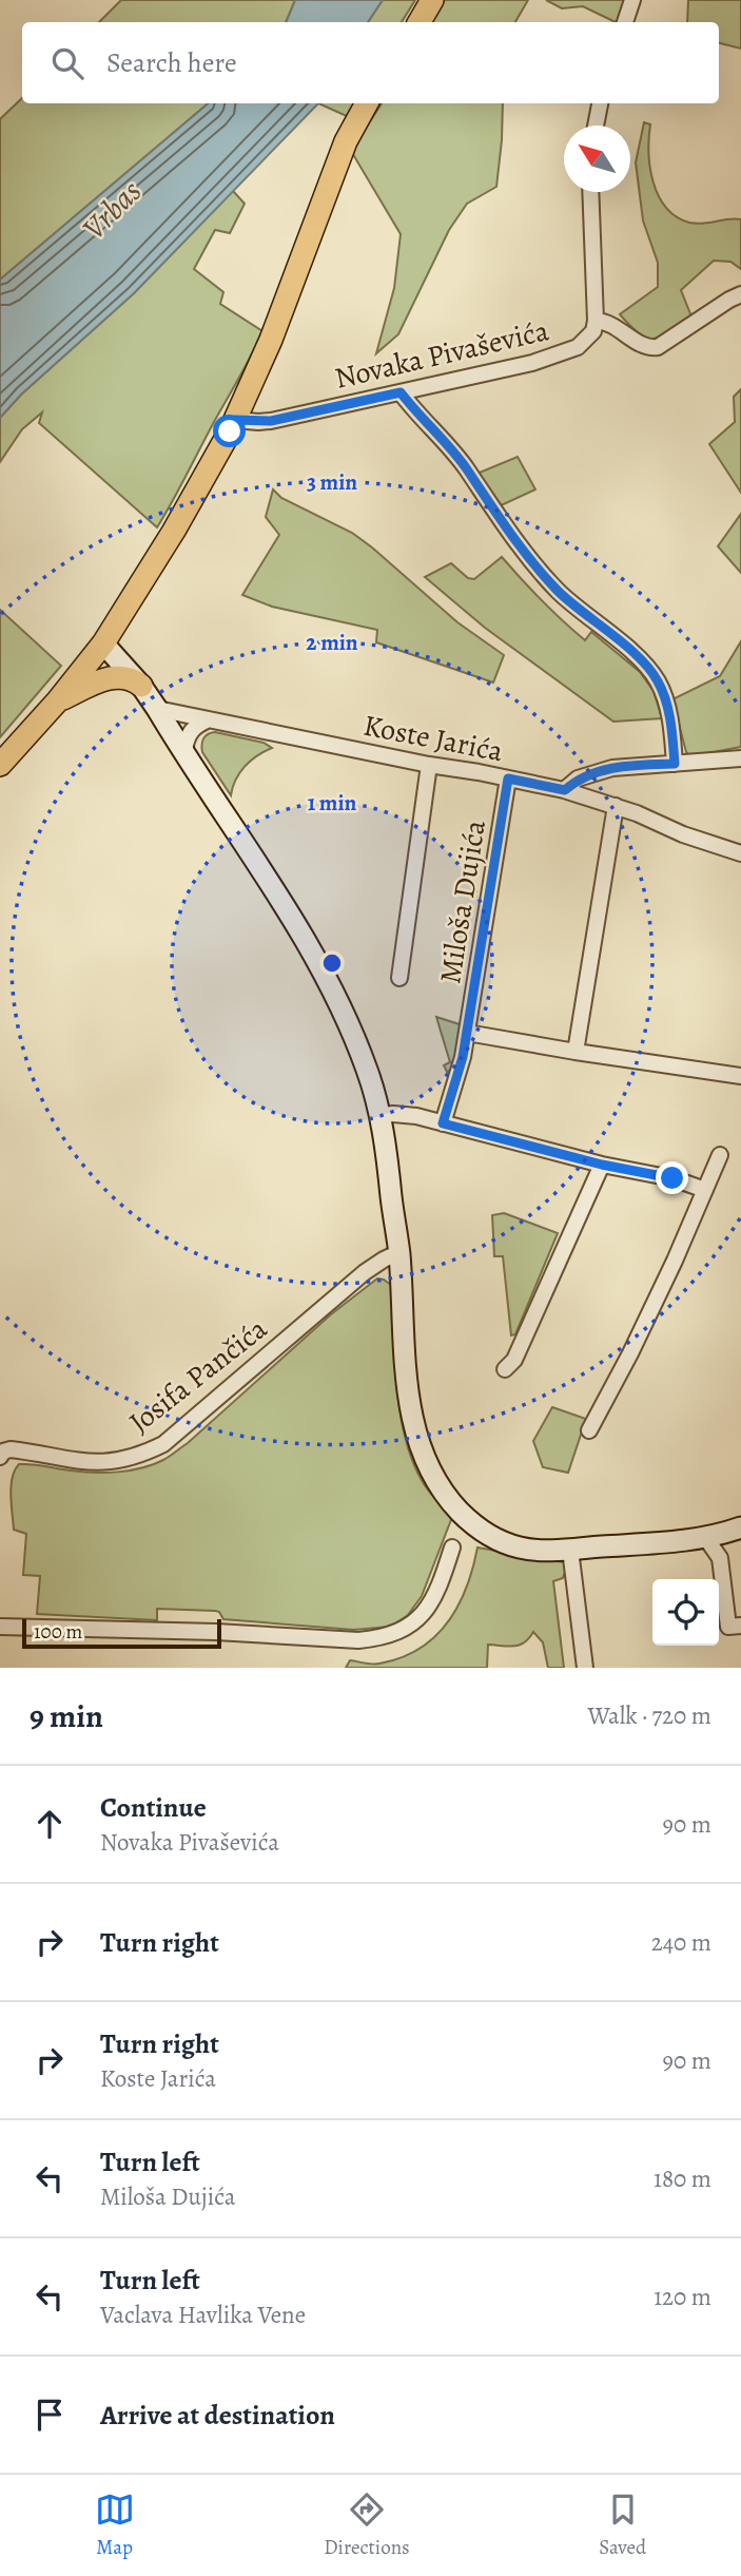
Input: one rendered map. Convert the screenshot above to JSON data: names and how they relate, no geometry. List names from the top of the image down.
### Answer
{
  "streets": {
    "street": [
      "Novaka Pivaševića",
      "Koste Jarića",
      "Miloša Dujića",
      "Josifa Pančića"
    ]
  },
  "crossings": [
    ["Koste Jarića", "Miloša Dujića"]
  ],
  "water": ["Vrbas"],
  "scale_bar": "100 m",
  "north": "top left",
  "page": {
    "search": "Search here",
    "scale": "100 m",
    "heading": ["9 min", "Walk · 720 m"],
    "list": [
      ["Continue", "Novaka Pivaševića", "90 m"],
      ["Turn right", "240 m"],
      ["Turn right", "Koste Jarića", "90 m"],
      ["Turn left", "Miloša Dujića", "180 m"],
      ["Turn left", "Vaclava Havlika Vene", "120 m"],
      "Arrive at destination"
    ],
    "nav": ["Map", "Directions", "Saved"]
  },
  "rings": ["3 min", "2 min", "1 min"]
}
